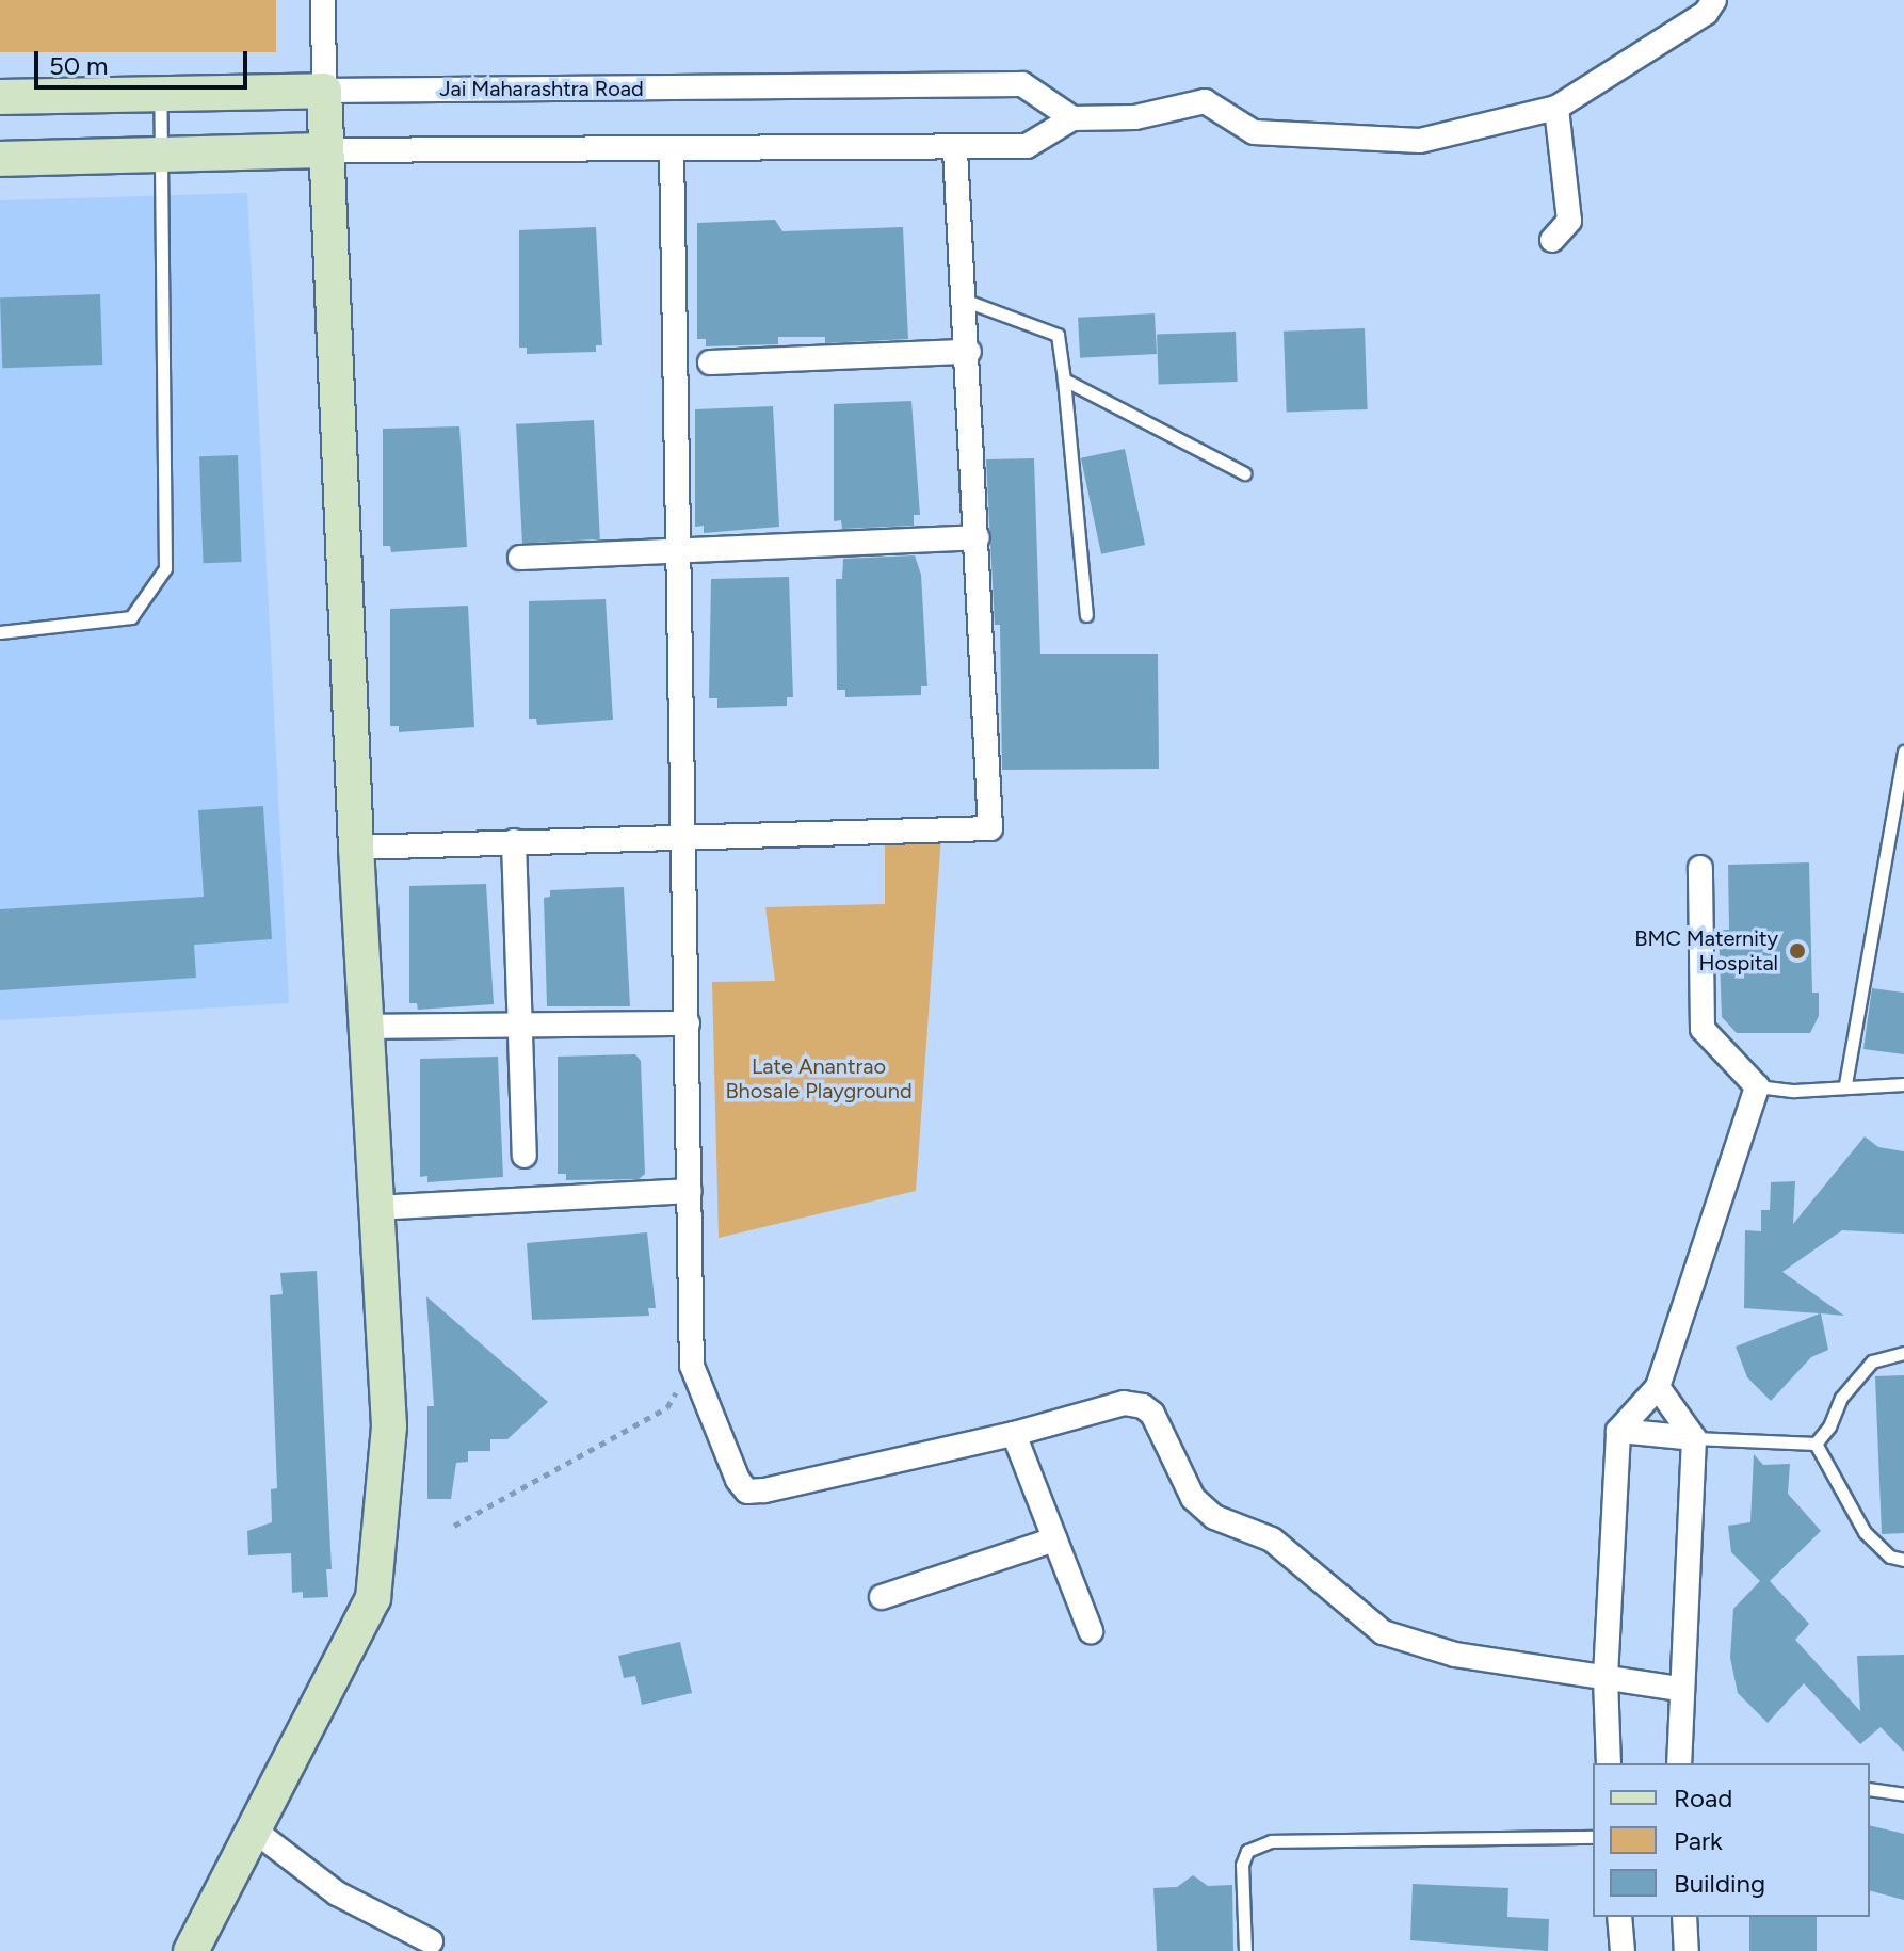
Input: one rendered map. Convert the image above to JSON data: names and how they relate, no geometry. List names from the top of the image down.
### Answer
{
  "streets": {
    "street": ["Jai Maharashtra Road"]
  },
  "parks": ["Late Anantrao Bhosale Playground"],
  "places": ["BMC Maternity Hospital"],
  "legend": ["Road", "Park", "Building"],
  "scale_bar": "50 m"
}
